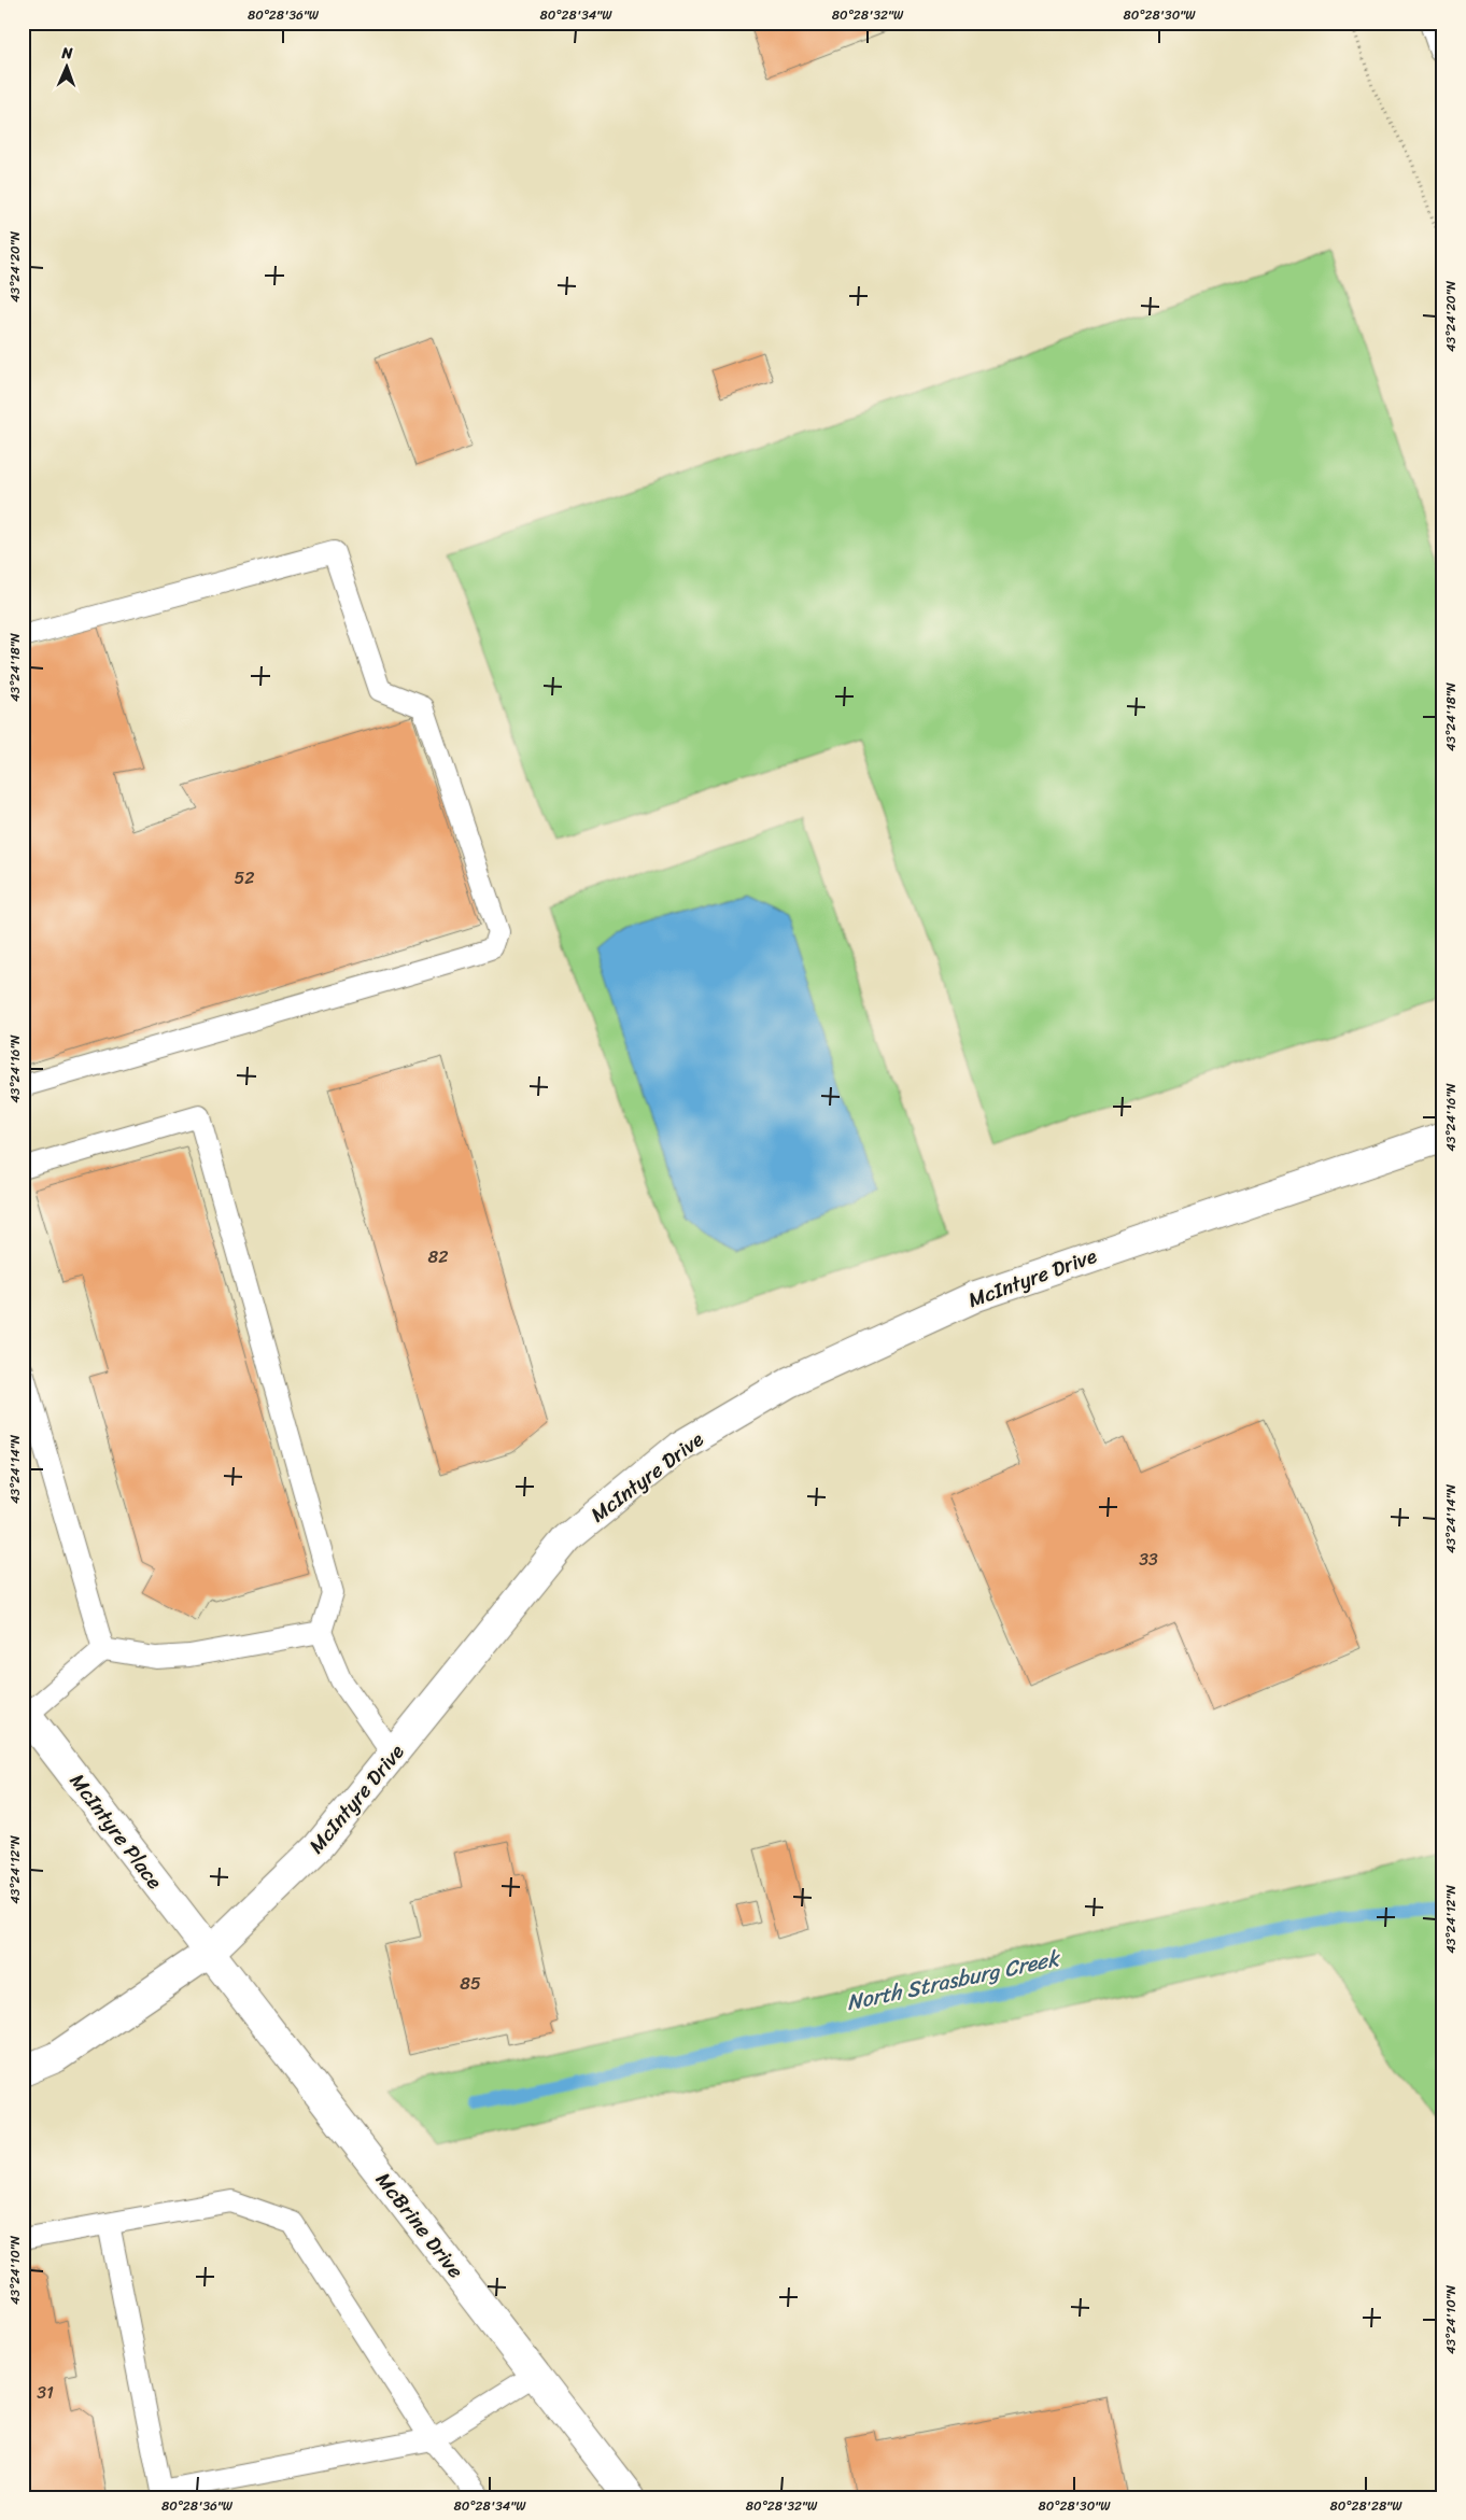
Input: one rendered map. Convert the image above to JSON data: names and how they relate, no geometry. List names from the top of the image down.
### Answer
{
  "streets": {
    "street": ["McIntyre Drive", "McIntyre Place", "McBrine Drive"]
  },
  "crossings": [
    ["McIntyre Drive", "McIntyre Place"],
    ["McIntyre Drive", "McBrine Drive"],
    ["McIntyre Place", "McBrine Drive"]
  ],
  "water": ["North Strasburg Creek"],
  "house_numbers": [
    "52",
    "82",
    "33",
    "85",
    "31"
  ],
  "north": "top",
  "coordinates": [
    "80°28'36\"W",
    "80°28'34\"W",
    "80°28'32\"W",
    "80°28'30\"W",
    "43°24'20\"N",
    "43°24'18\"N",
    "43°24'16\"N",
    "43°24'14\"N",
    "43°24'12\"N",
    "43°24'10\"N",
    "80°28'28\"W"
  ]
}
